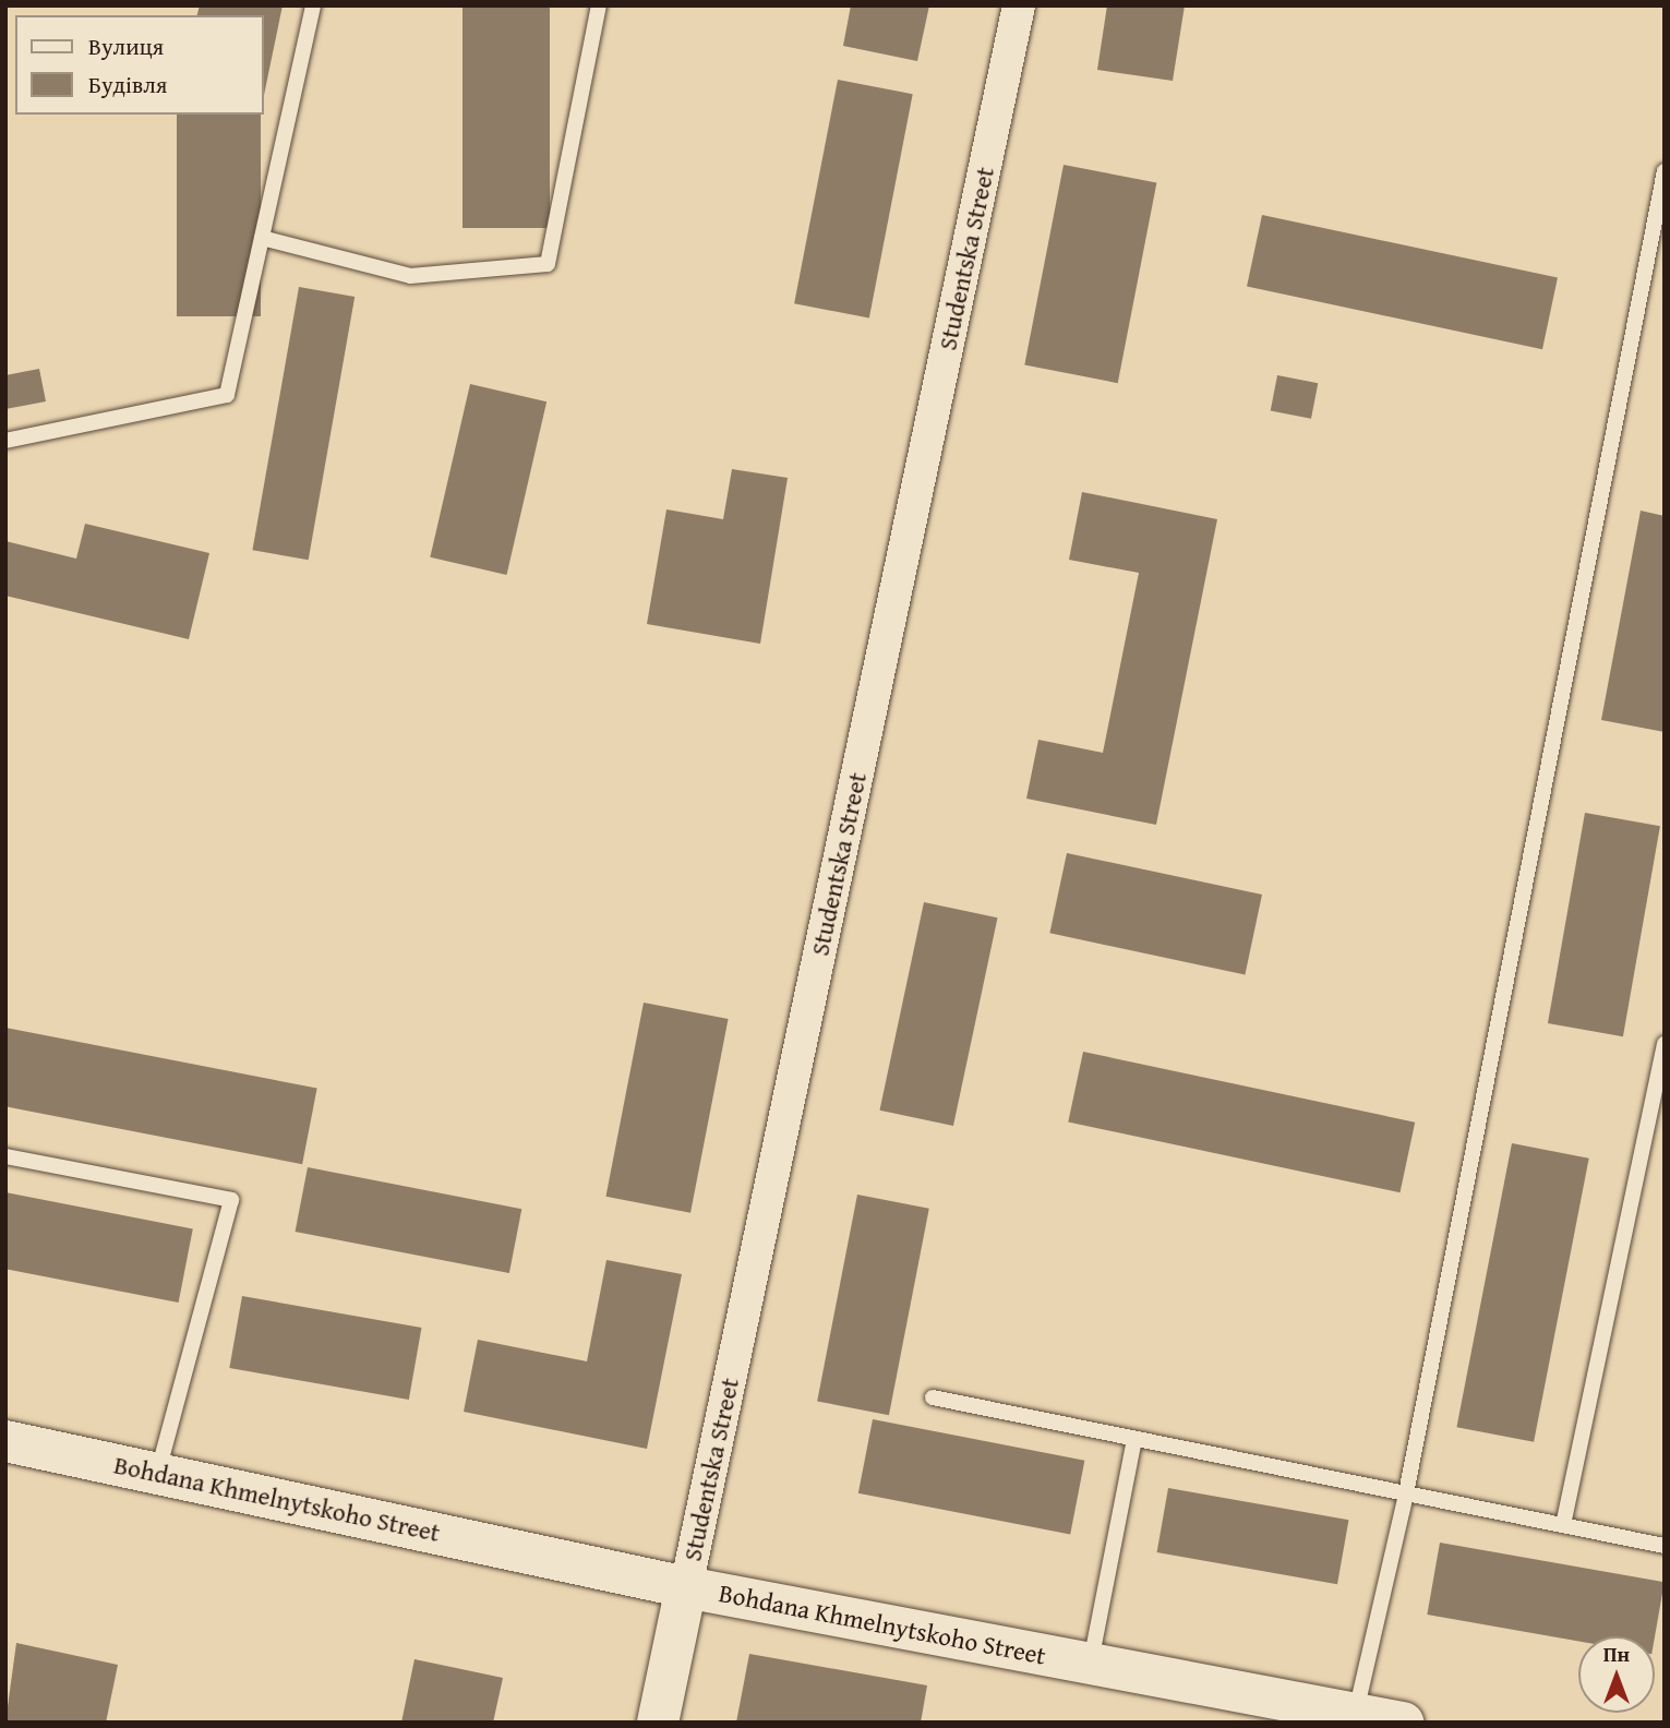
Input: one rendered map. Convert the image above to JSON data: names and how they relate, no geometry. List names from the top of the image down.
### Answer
{
  "streets": {
    "street": ["Studentska Street", "Bohdana Khmelnytskoho Street"]
  },
  "crossings": [
    ["Studentska Street", "Bohdana Khmelnytskoho Street"]
  ],
  "legend": ["Вулиця", "Будівля"],
  "north": "top"
}
